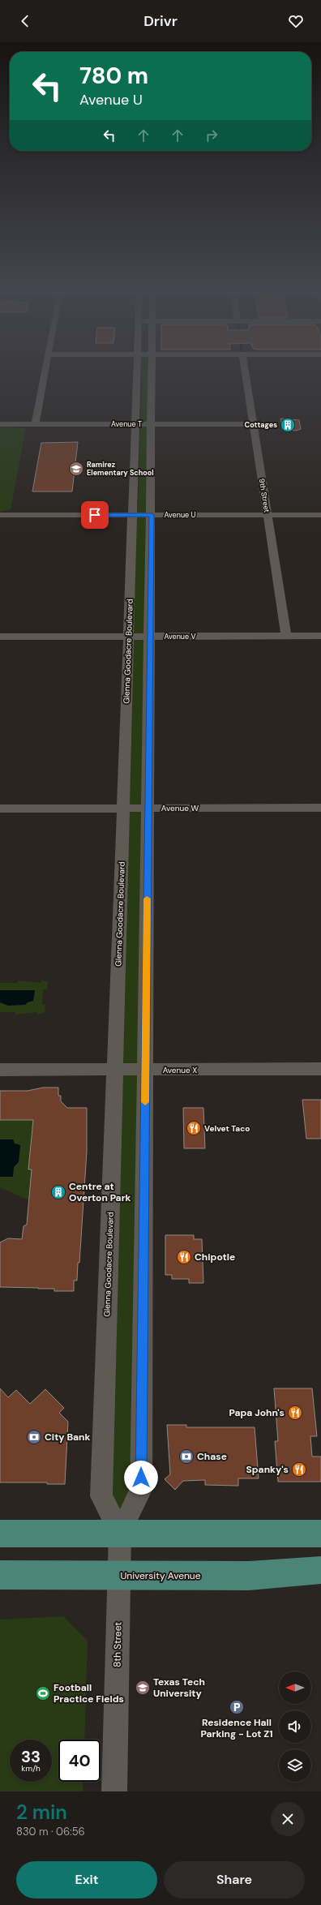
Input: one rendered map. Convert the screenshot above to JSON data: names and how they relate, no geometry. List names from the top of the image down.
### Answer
{
  "streets": {
    "main road": ["University Avenue"],
    "street": [
      "Avenue T",
      "9th Street",
      "Avenue U",
      "Avenue V",
      "Glenna Goodacre Boulevard",
      "Avenue W",
      "Avenue X",
      "8th Street"
    ]
  },
  "crossings": [
    ["Avenue T", "9th Street"],
    ["Avenue T", "Glenna Goodacre Boulevard"],
    ["9th Street", "Avenue U"],
    ["9th Street", "Avenue V"],
    ["Avenue U", "Glenna Goodacre Boulevard"],
    ["Avenue V", "Glenna Goodacre Boulevard"],
    ["Glenna Goodacre Boulevard", "Avenue W"],
    ["Glenna Goodacre Boulevard", "Avenue X"],
    ["Glenna Goodacre Boulevard", "University Avenue"],
    ["Glenna Goodacre Boulevard", "8th Street"],
    ["University Avenue", "8th Street"]
  ],
  "places": {
    "building": ["Cottages", "Centre at Overton Park"],
    "school or university": ["Ramirez Elementary School", "Texas Tech University"],
    "restaurant": [
      "Velvet Taco",
      "Chipotle",
      "Papa John's",
      "Spanky's"
    ],
    "bank": ["City Bank", "Chase"],
    "sports": ["Football Practice Fields"],
    "parking": ["Residence Hall Parking - Lot Z1"]
  },
  "north": "left",
  "page": {
    "header": "Drivr",
    "turn": ["780 m", "Avenue U"],
    "speed": "33 km/h",
    "limit": "40",
    "heading": ["2 min", "830 m · 06:56"],
    "buttons": ["Exit", "Share"]
  }
}
